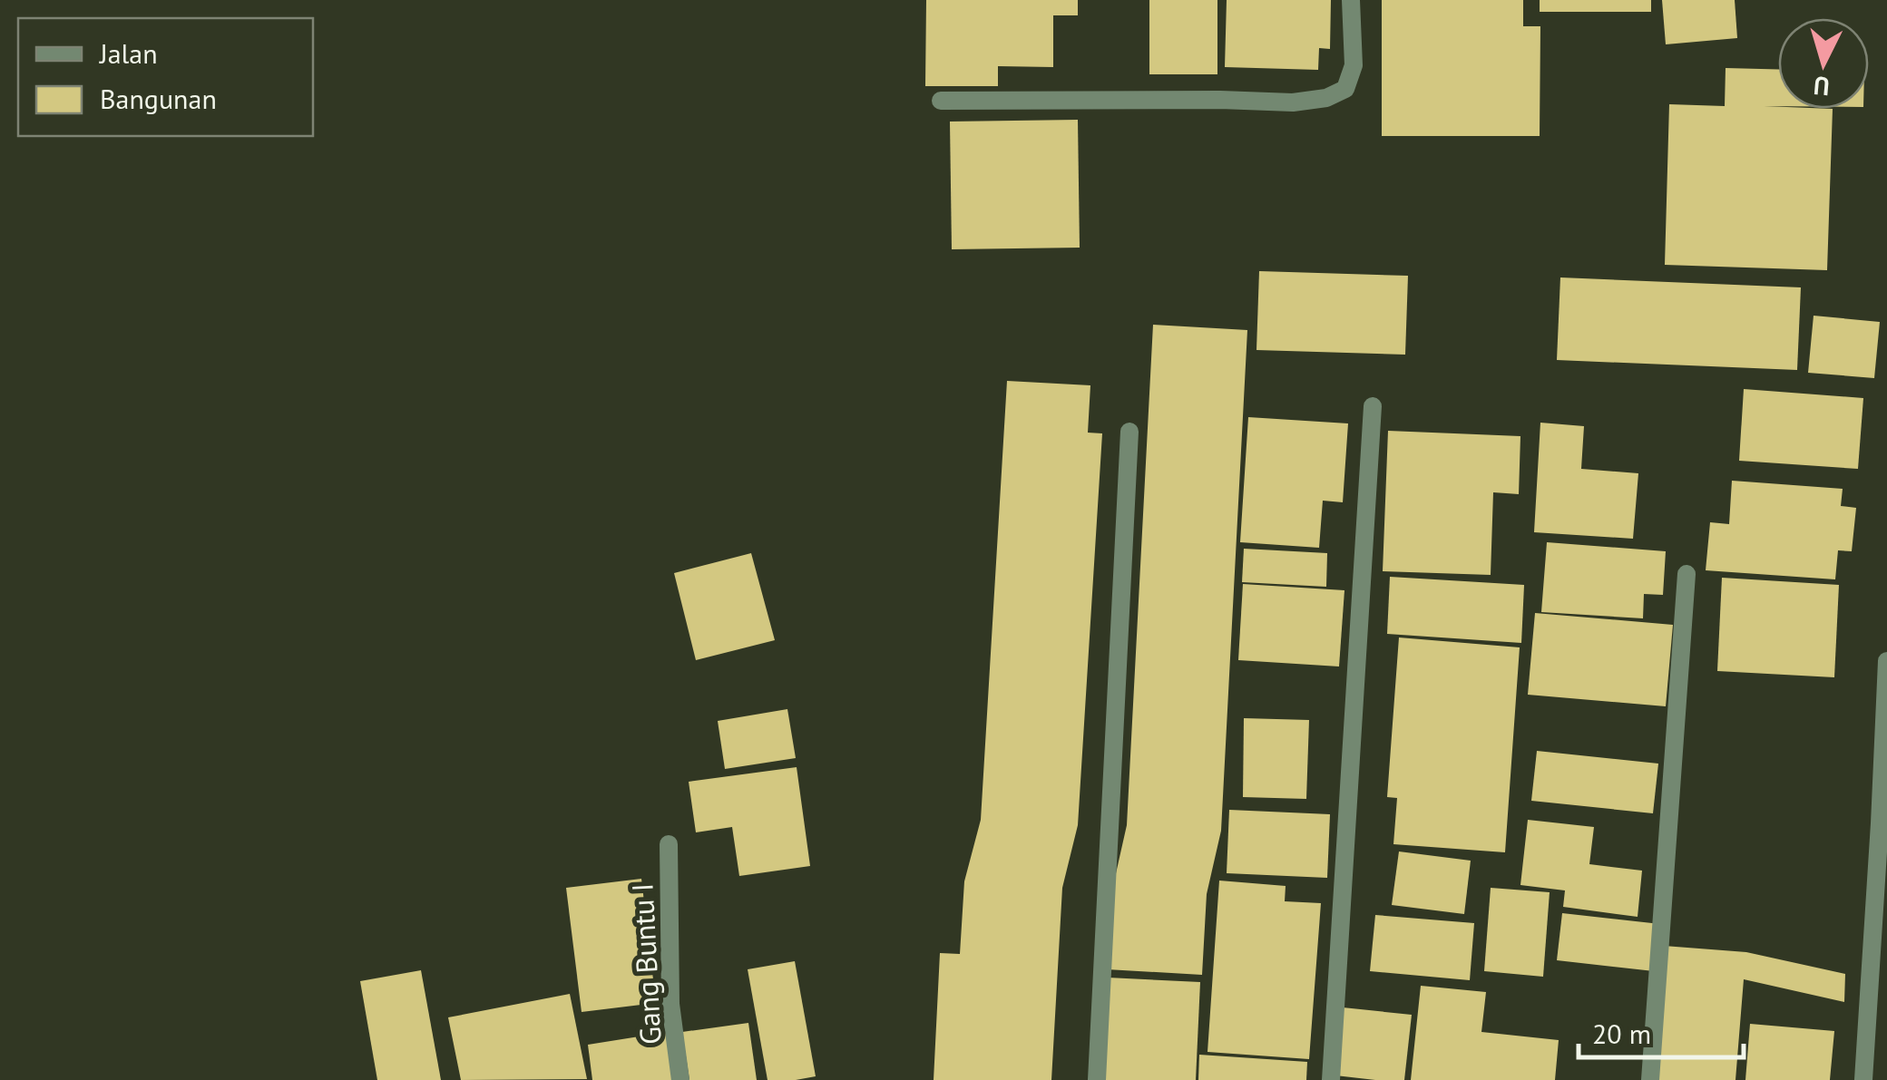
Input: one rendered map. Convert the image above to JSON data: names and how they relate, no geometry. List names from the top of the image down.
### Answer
{
  "streets": {
    "street": ["Gang Buntu I"]
  },
  "legend": ["Jalan", "Bangunan"],
  "scale_bar": "20 m",
  "north": "bottom"
}
